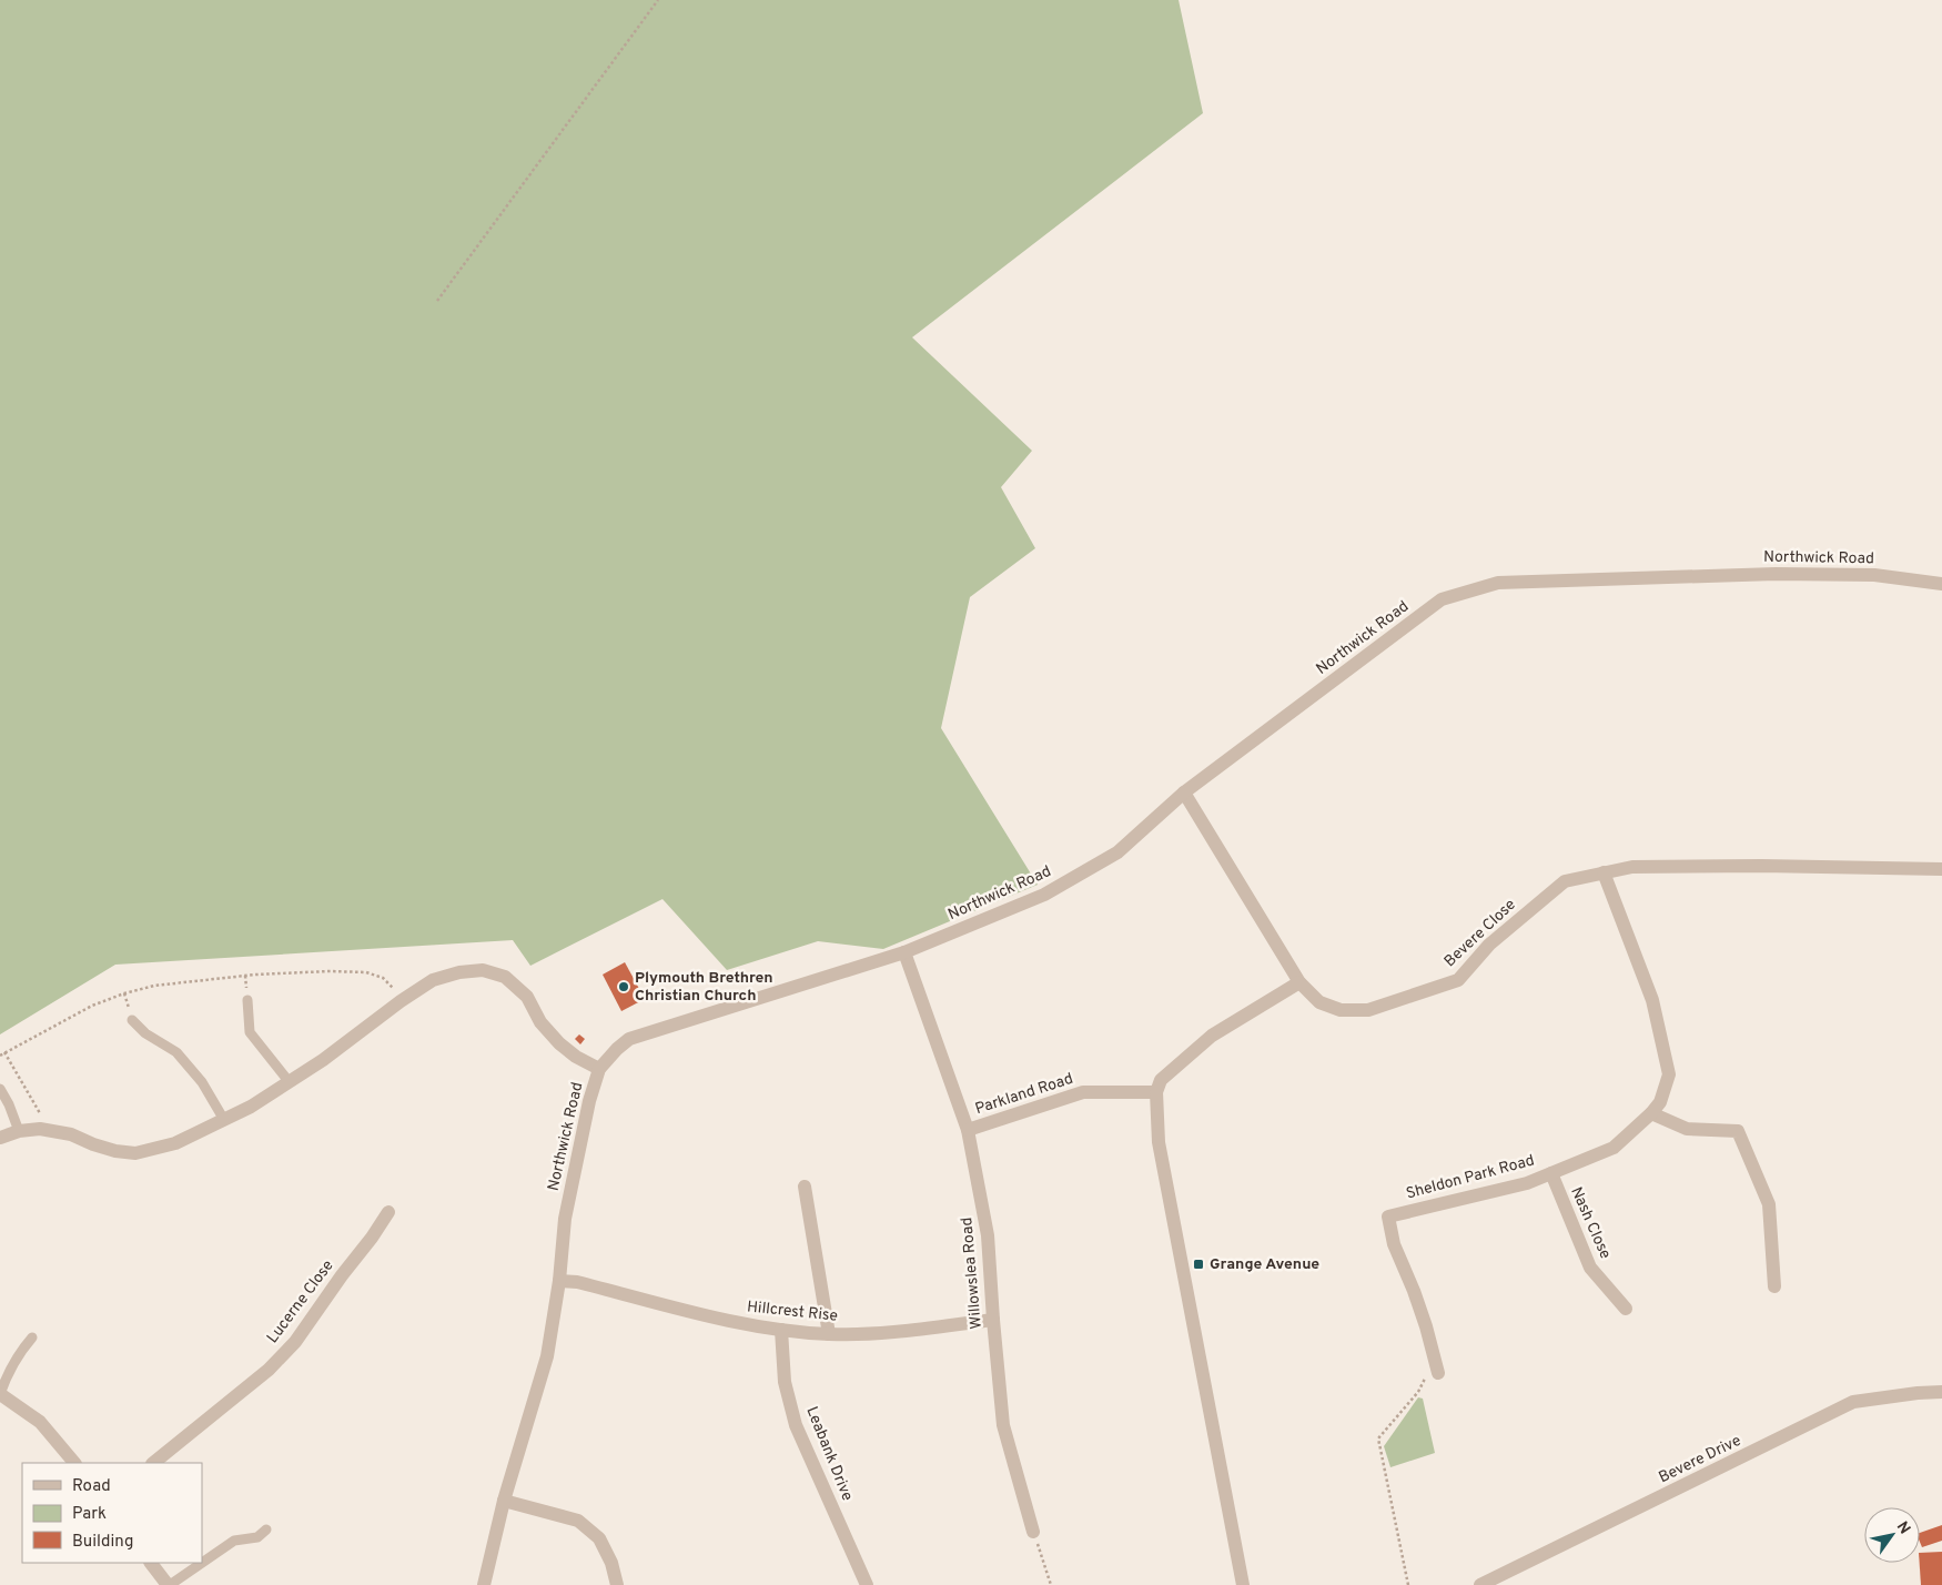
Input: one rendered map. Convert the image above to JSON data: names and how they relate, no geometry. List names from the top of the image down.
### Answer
{
  "streets": {
    "street": [
      "Northwick Road",
      "Bevere Close",
      "Parkland Road",
      "Sheldon Park Road",
      "Nash Close",
      "Willowslea Road",
      "Lucerne Close",
      "Hillcrest Rise",
      "Leabank Drive",
      "Bevere Drive"
    ]
  },
  "crossings": [
    ["Northwick Road", "Bevere Close"],
    ["Northwick Road", "Willowslea Road"],
    ["Northwick Road", "Hillcrest Rise"],
    ["Bevere Close", "Sheldon Park Road"],
    ["Parkland Road", "Willowslea Road"],
    ["Sheldon Park Road", "Nash Close"],
    ["Willowslea Road", "Hillcrest Rise"],
    ["Hillcrest Rise", "Leabank Drive"]
  ],
  "places": {
    "other": ["Plymouth Brethren Christian Church"],
    "transit": ["Grange Avenue"]
  },
  "legend": ["Road", "Park", "Building"],
  "north": "top right"
}
